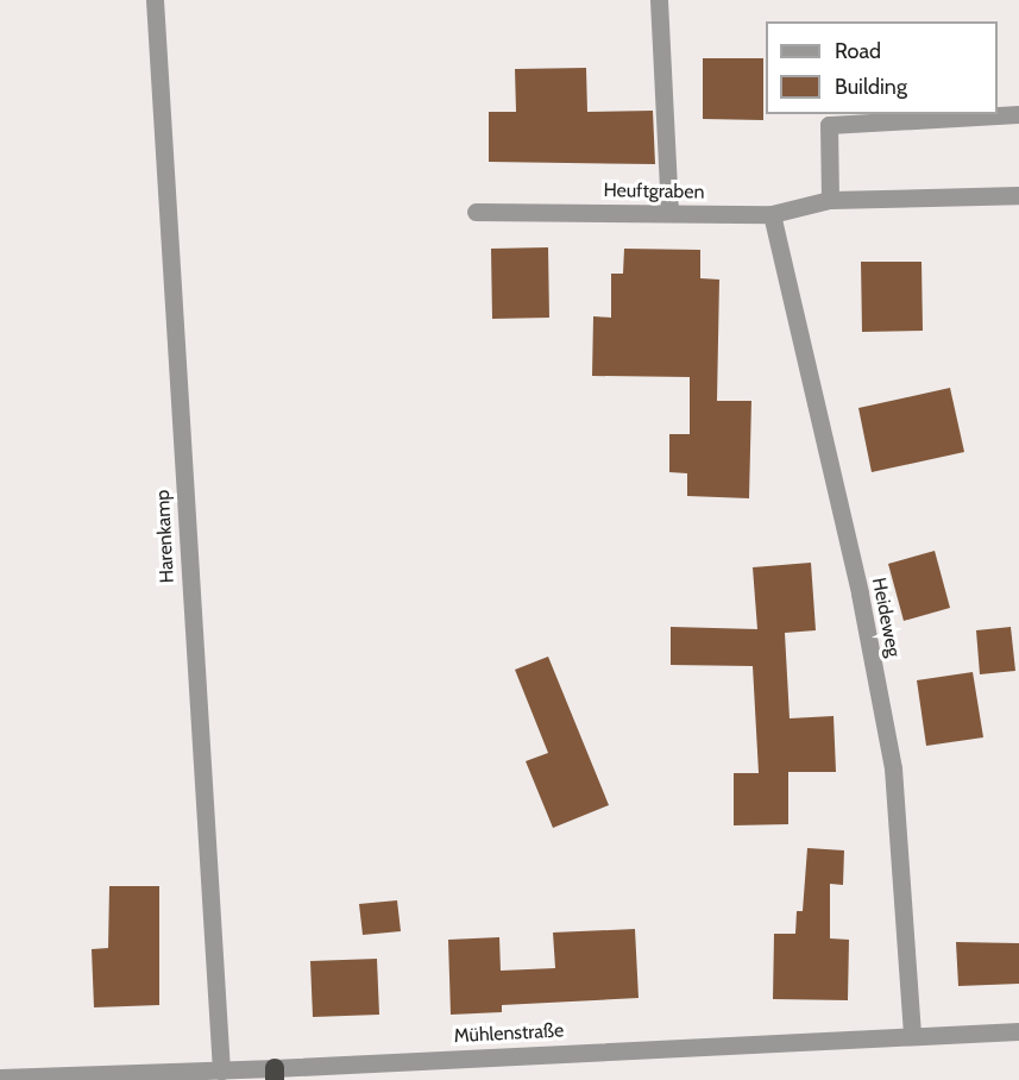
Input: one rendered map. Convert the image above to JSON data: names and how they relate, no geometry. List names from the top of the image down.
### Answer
{
  "streets": {
    "street": [
      "Heuftgraben",
      "Harenkamp",
      "Heideweg",
      "Mühlenstraße"
    ]
  },
  "crossings": [
    ["Heuftgraben", "Heideweg"],
    ["Harenkamp", "Mühlenstraße"],
    ["Heideweg", "Mühlenstraße"]
  ],
  "legend": ["Road", "Building"]
}
